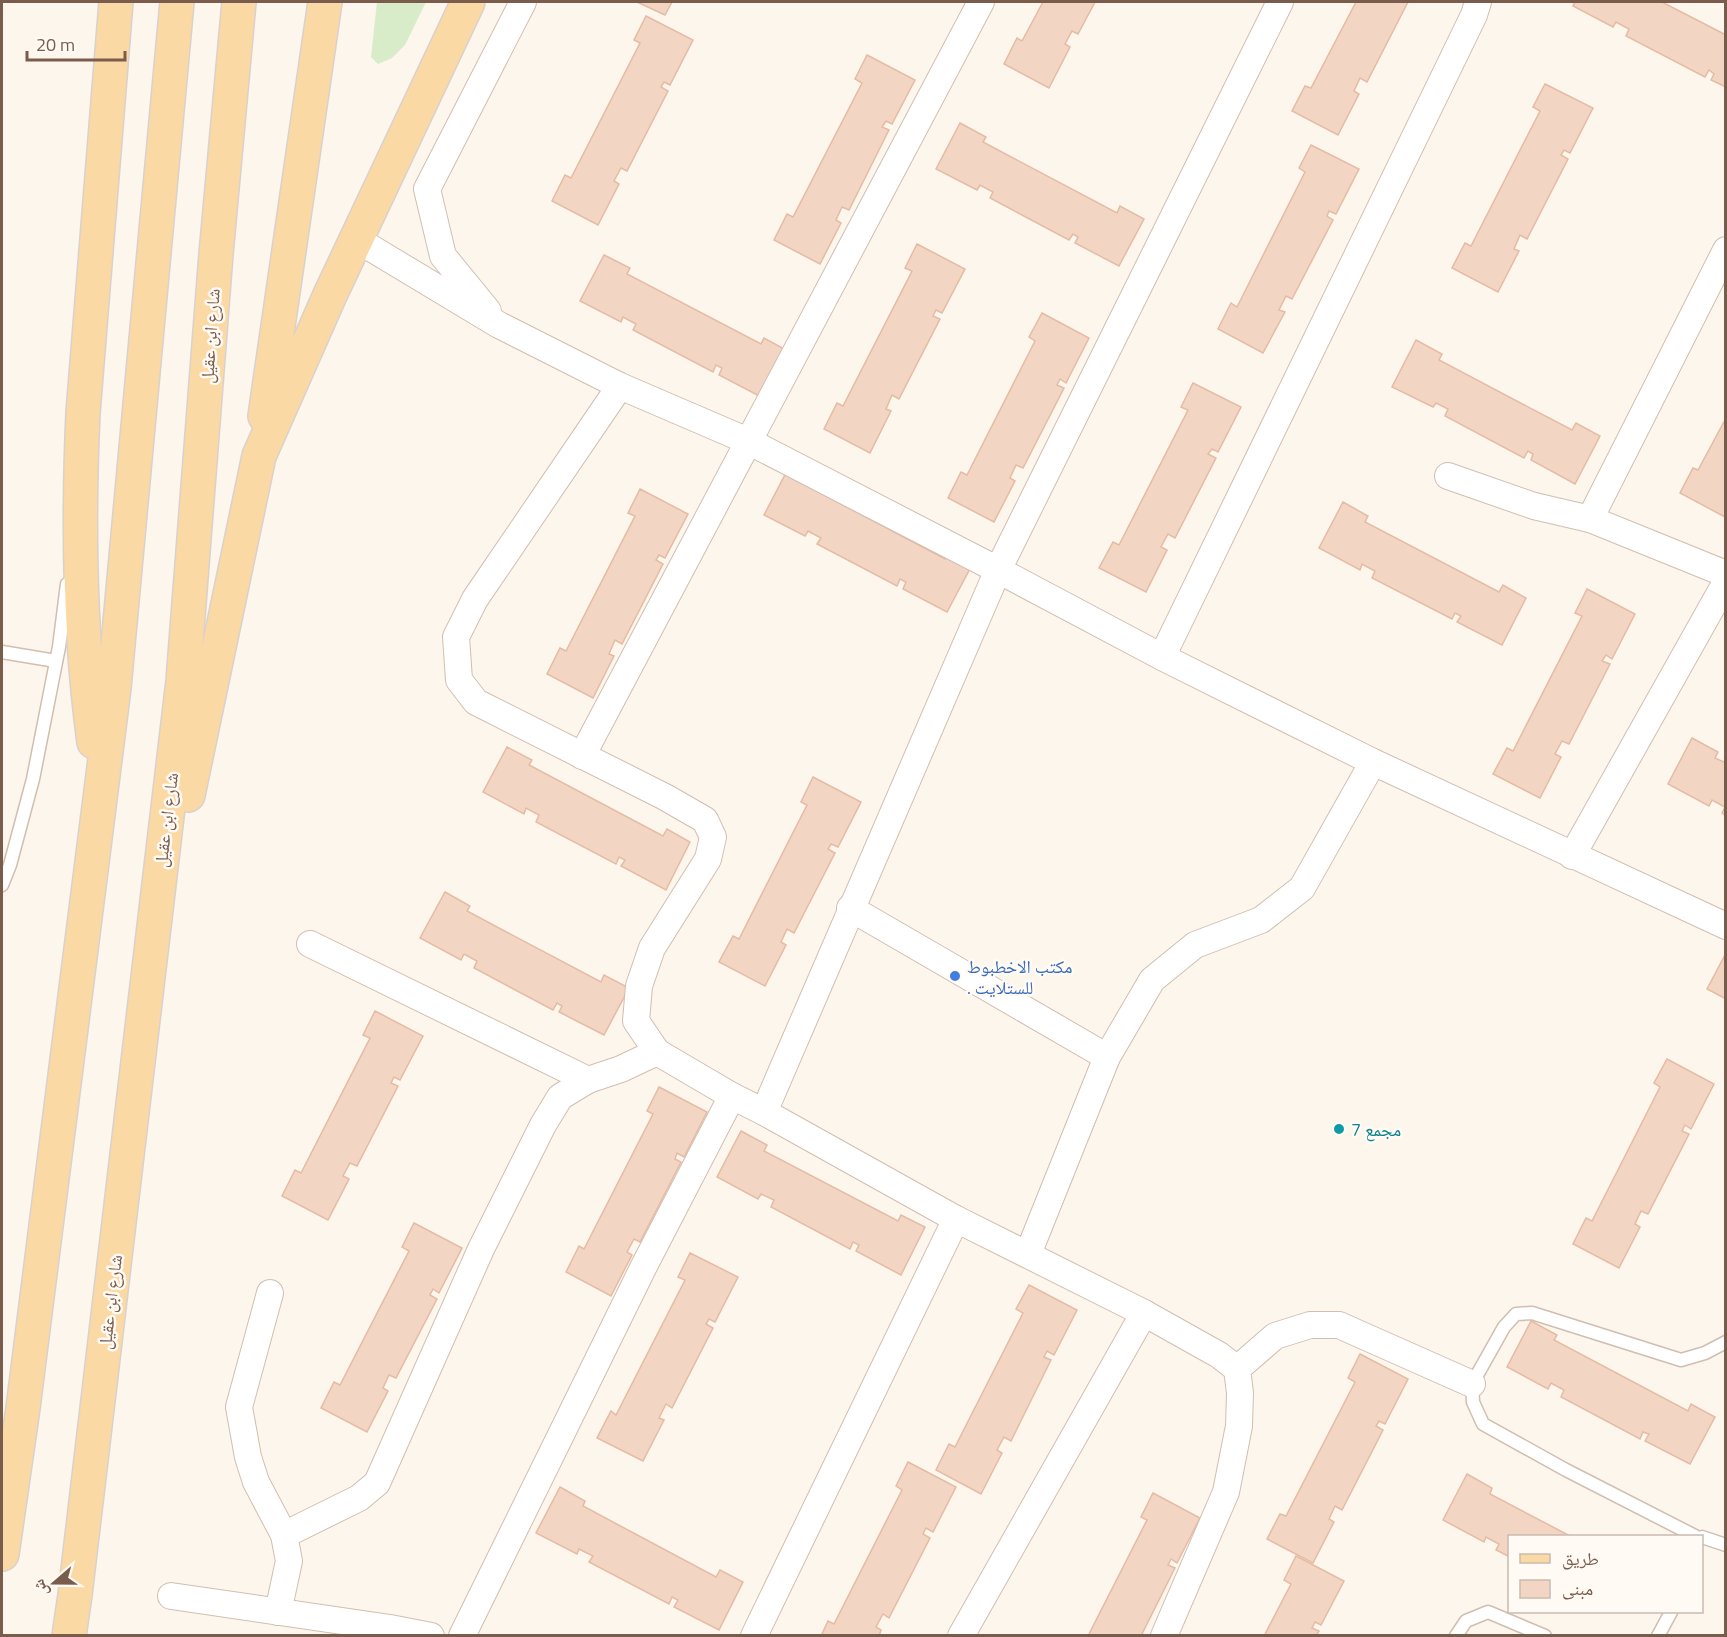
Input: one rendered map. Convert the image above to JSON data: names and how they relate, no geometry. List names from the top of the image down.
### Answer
{
  "streets": {
    "main road": ["شارع ابن عقيل"]
  },
  "places": ["مكتب الاخطبوط . للستلايت", "مجمع 7"],
  "legend": ["طريق", "مبنى"],
  "scale_bar": "20 m",
  "north": "left"
}
